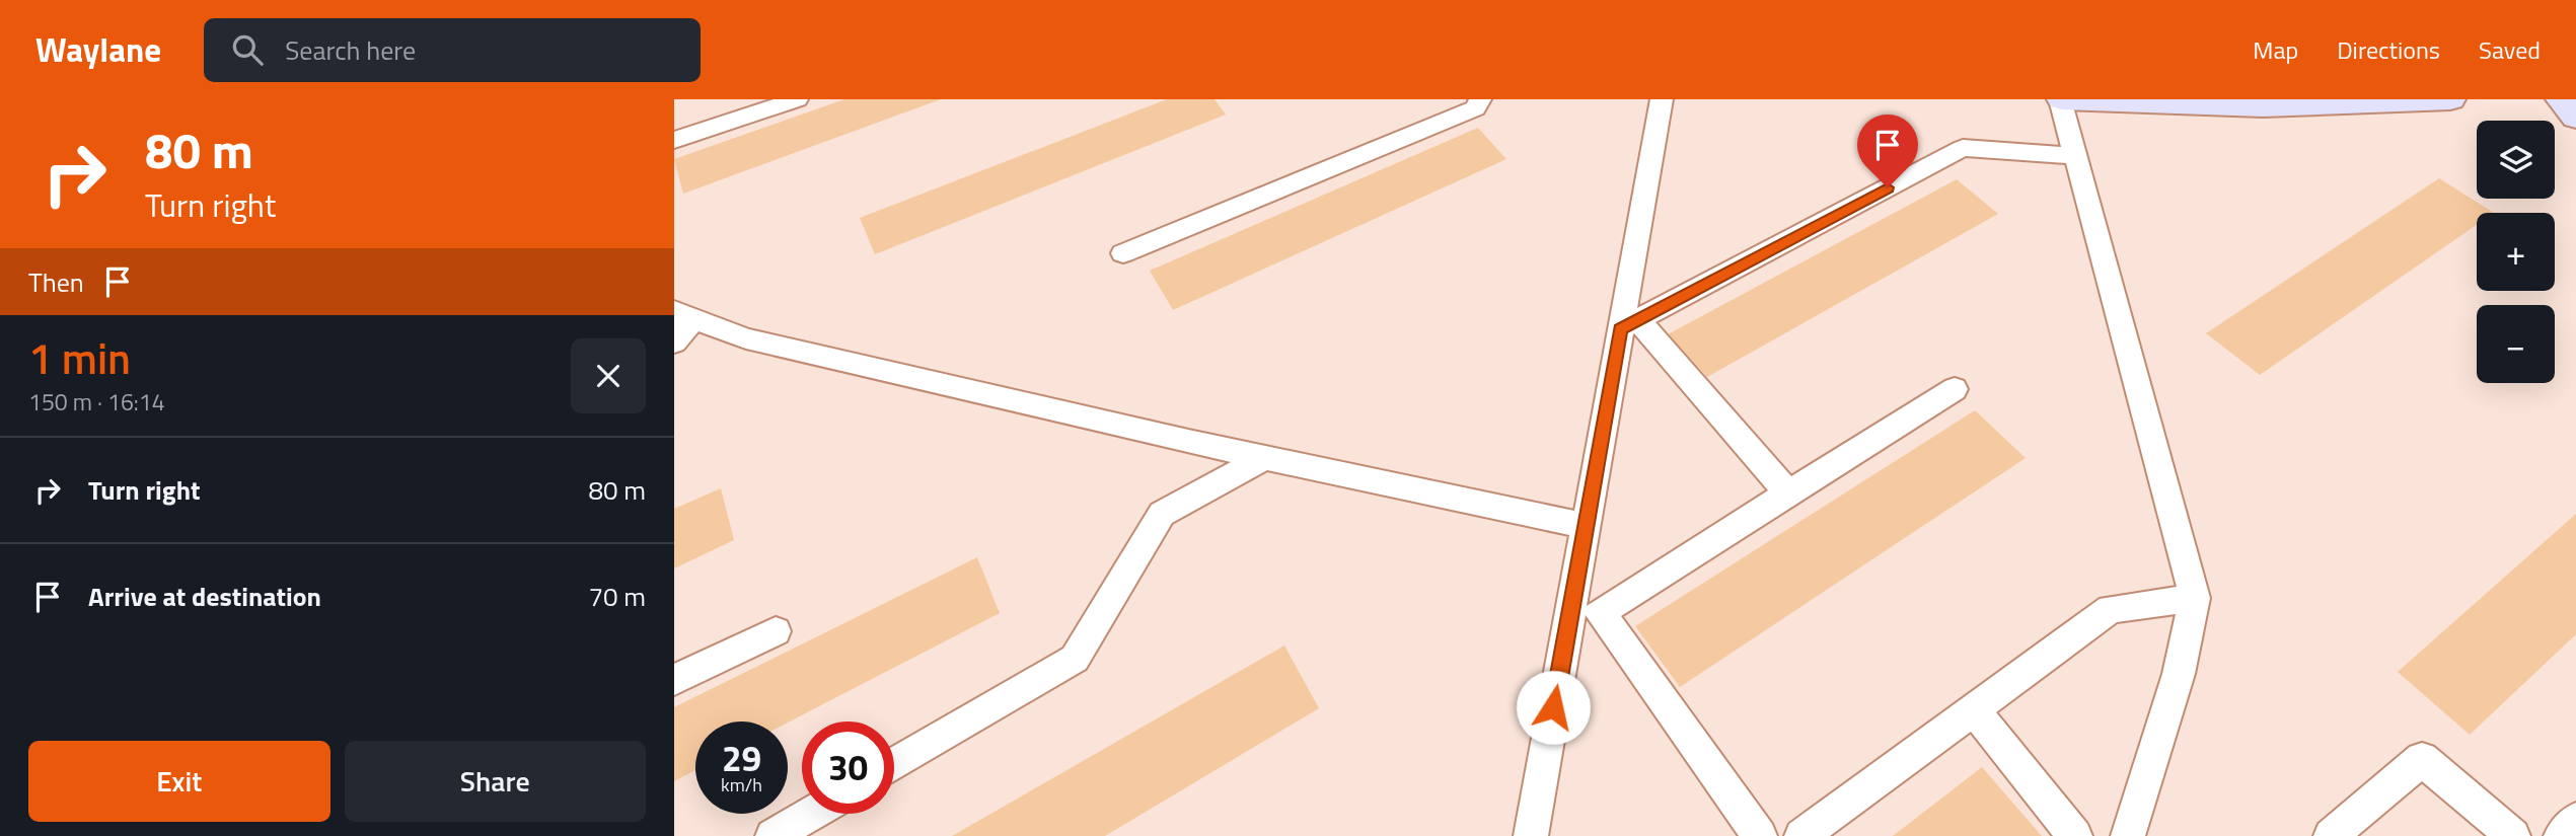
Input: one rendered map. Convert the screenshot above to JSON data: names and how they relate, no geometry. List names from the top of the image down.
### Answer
{
  "page": {
    "header": "Waylane",
    "search": "Search here",
    "nav": ["Map", "Directions", "Saved"],
    "turn": ["80 m", "Turn right"],
    "map_buttons": ["+", "−"],
    "then": "Then",
    "heading": ["1 min", "150 m · 16:14"],
    "list": [
      {
        "name": "Turn right",
        "value": "80 m"
      },
      {
        "name": "Arrive at destination",
        "value": "70 m"
      }
    ],
    "speed": "29 km/h",
    "limit": "30",
    "buttons": ["Exit", "Share"]
  }
}
